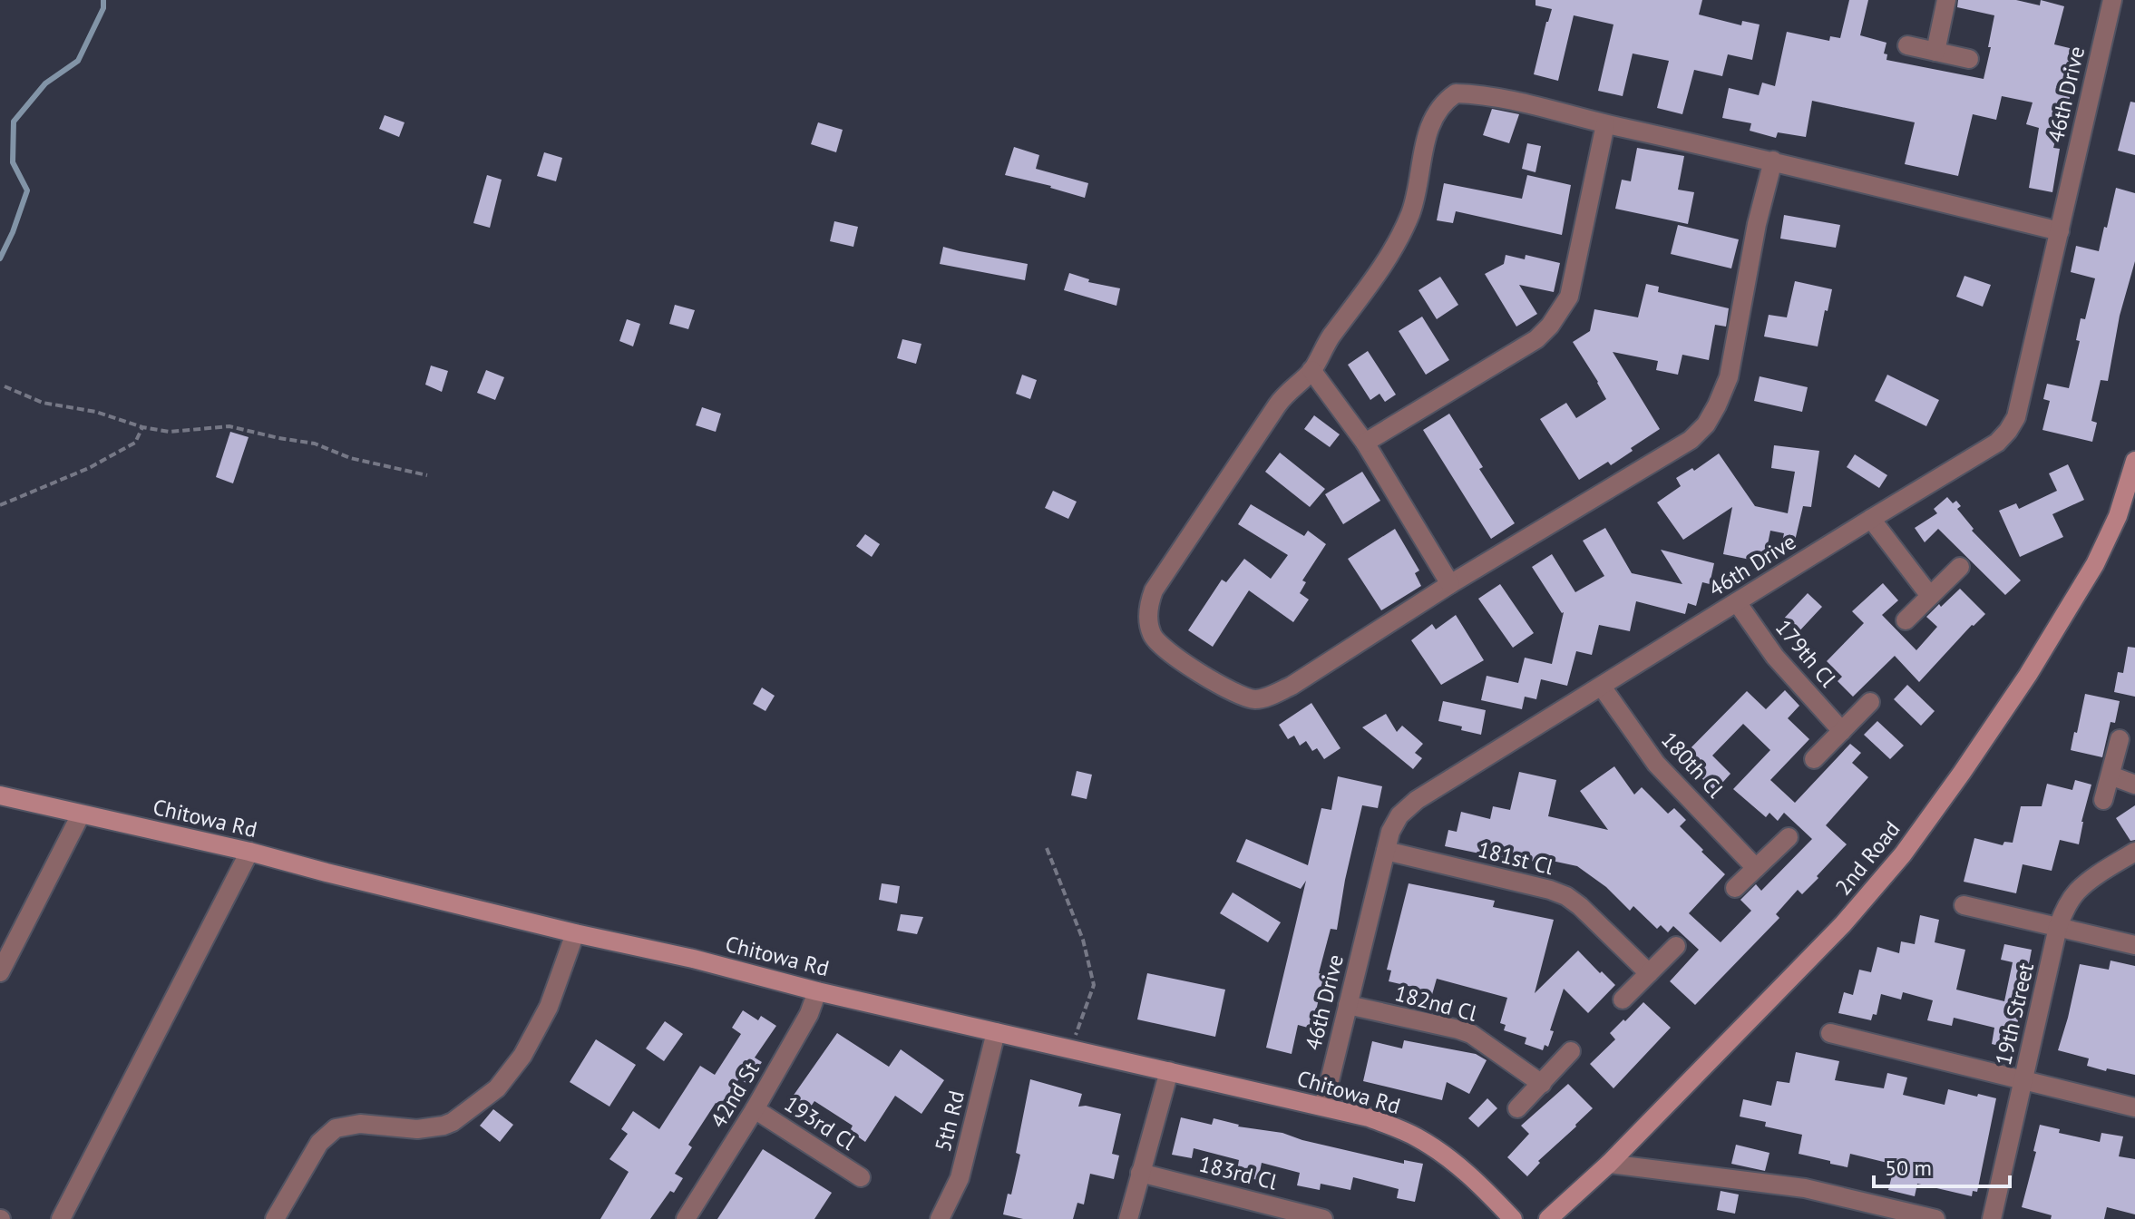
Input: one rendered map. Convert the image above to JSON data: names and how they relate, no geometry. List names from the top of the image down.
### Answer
{
  "streets": {
    "street": [
      "46th Drive",
      "179th Cl",
      "180th Cl",
      "Chitowa Rd",
      "181st Cl",
      "2nd Road",
      "182nd Cl",
      "19th Street",
      "42nd St",
      "5th Rd",
      "193rd Cl",
      "183rd Cl"
    ]
  },
  "crossings": [
    ["46th Drive", "179th Cl"],
    ["46th Drive", "180th Cl"],
    ["46th Drive", "Chitowa Rd"],
    ["46th Drive", "181st Cl"],
    ["46th Drive", "182nd Cl"],
    ["Chitowa Rd", "42nd St"],
    ["Chitowa Rd", "5th Rd"],
    ["42nd St", "193rd Cl"]
  ],
  "scale_bar": "50 m"
}
